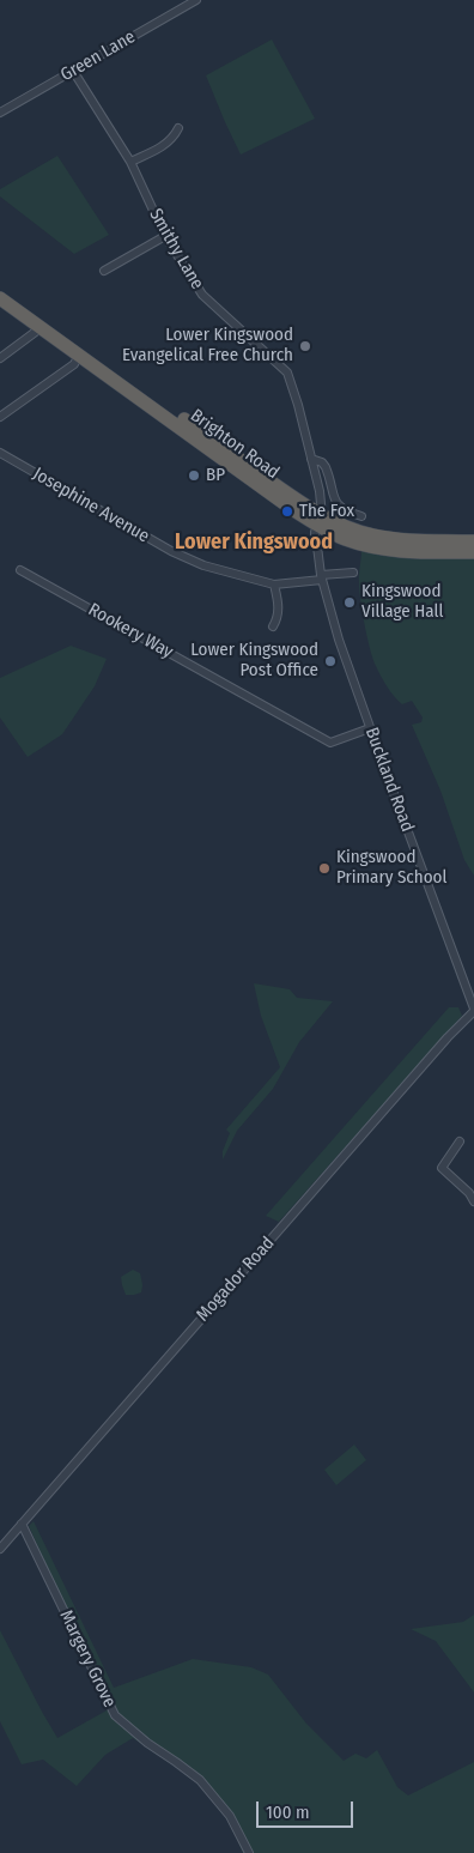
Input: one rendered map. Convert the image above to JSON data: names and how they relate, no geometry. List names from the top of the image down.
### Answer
{
  "streets": {
    "highway": ["Brighton Road"],
    "street": [
      "Green Lane",
      "Smithy Lane",
      "Josephine Avenue",
      "Rookery Way",
      "Buckland Road",
      "Mogador Road",
      "Margery Grove"
    ]
  },
  "crossings": [
    ["Green Lane", "Smithy Lane"],
    ["Smithy Lane", "Brighton Road"],
    ["Smithy Lane", "Buckland Road"],
    ["Brighton Road", "Buckland Road"],
    ["Josephine Avenue", "Buckland Road"],
    ["Rookery Way", "Buckland Road"],
    ["Buckland Road", "Mogador Road"],
    ["Mogador Road", "Margery Grove"]
  ],
  "districts": ["Lower Kingswood"],
  "places": [
    "Lower Kingswood Evangelical Free Church",
    "BP",
    "The Fox",
    "Kingswood Village Hall",
    "Lower Kingswood Post Office",
    "Kingswood Primary School"
  ],
  "scale_bar": "100 m"
}
